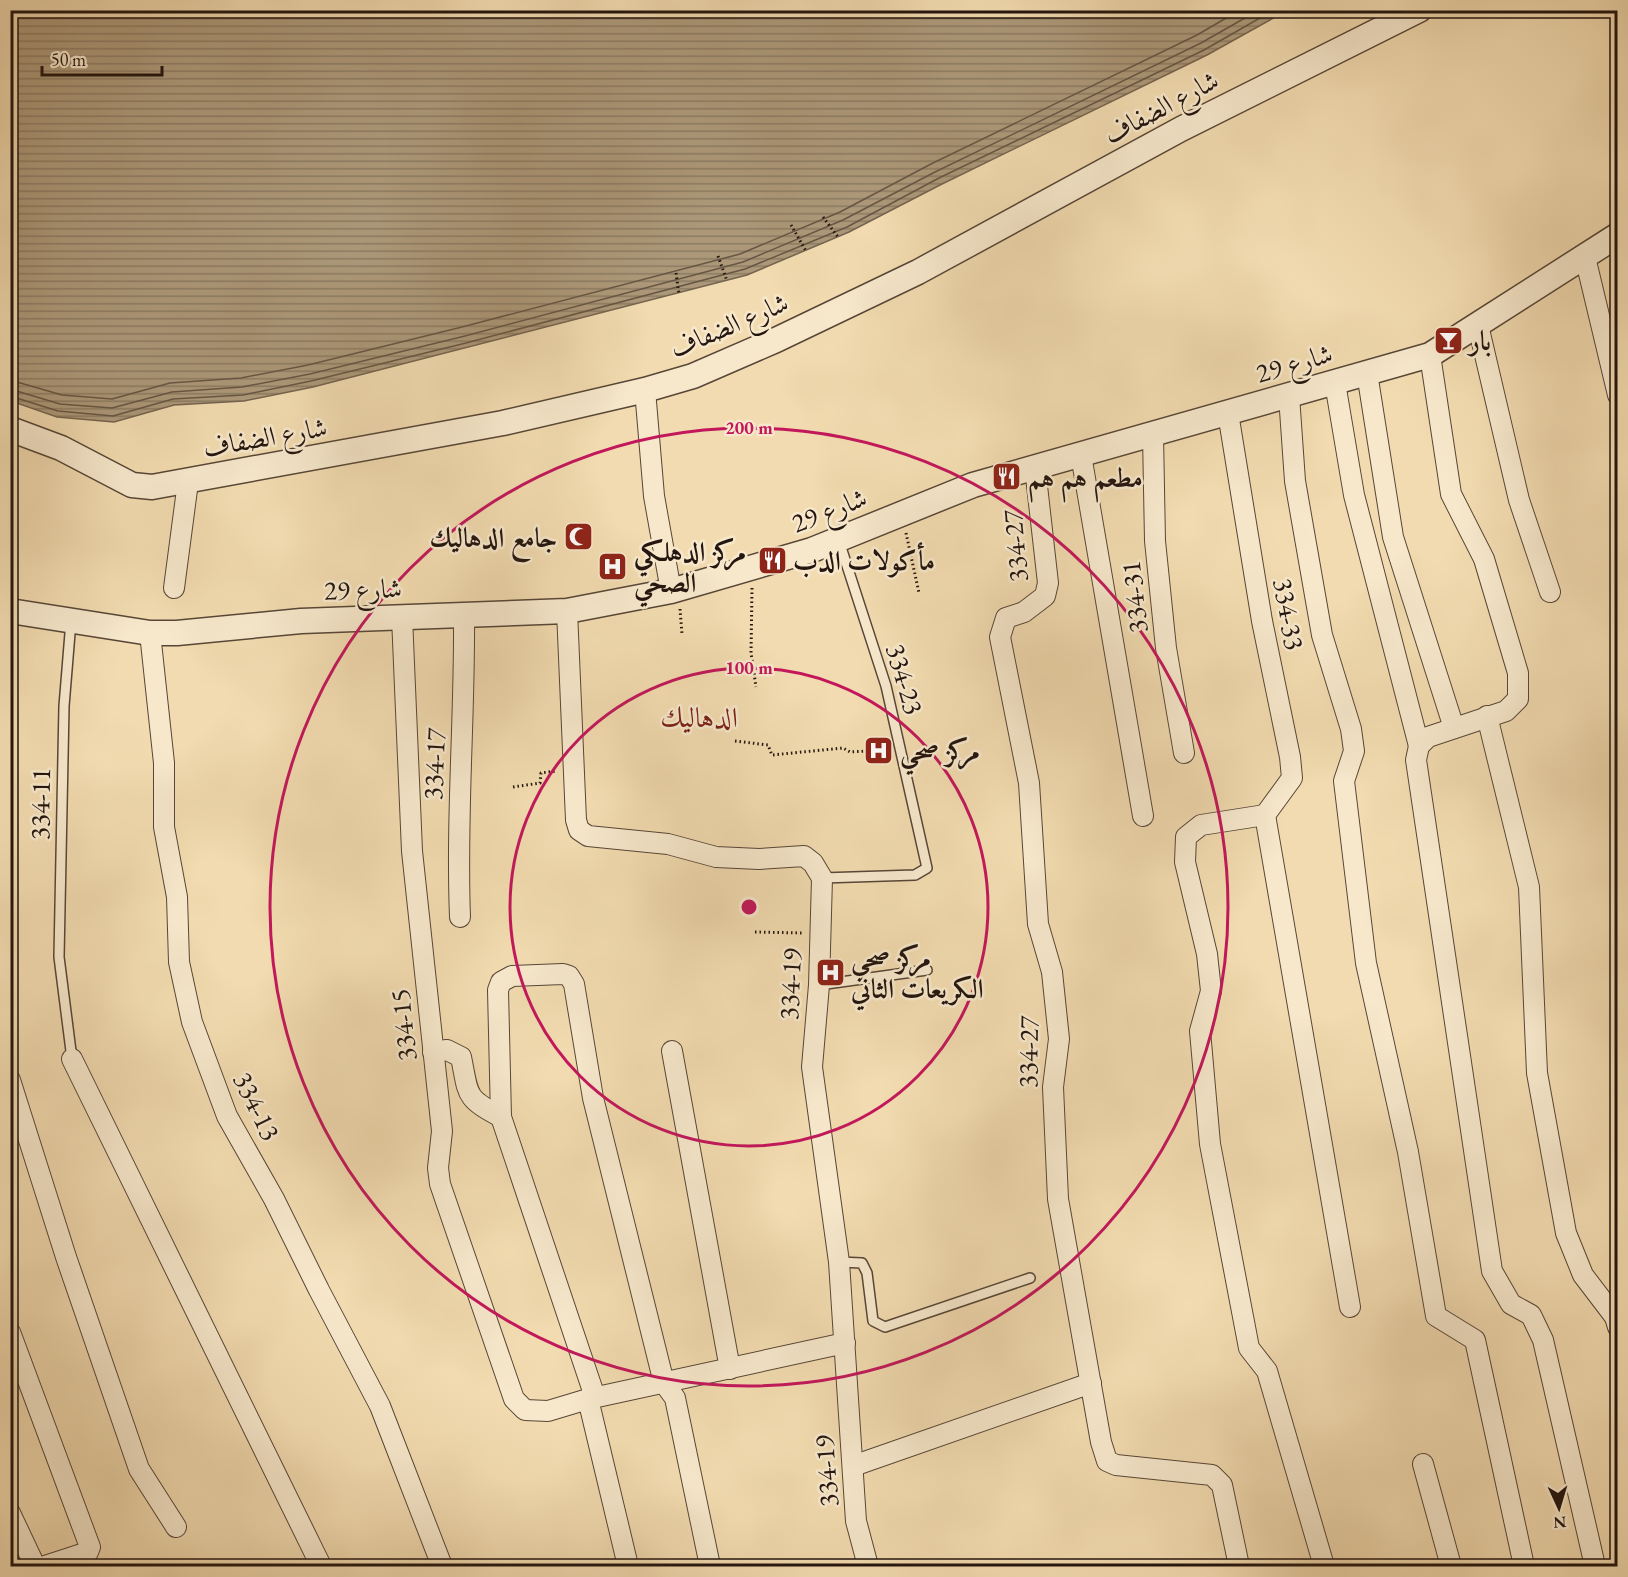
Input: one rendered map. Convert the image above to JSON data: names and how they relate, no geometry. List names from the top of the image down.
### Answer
{
  "streets": {
    "street": [
      "شارع الضفاف",
      "شارع 29",
      "334-27",
      "334-31",
      "334-33",
      "334-17",
      "334-19",
      "334-15",
      "334-13"
    ],
    "lane": ["334-23", "334-11"]
  },
  "crossings": [
    ["شارع 29", "334-27"],
    ["شارع 29", "334-31"],
    ["شارع 29", "334-33"],
    ["شارع 29", "334-23"],
    ["شارع 29", "334-17"],
    ["شارع 29", "334-11"],
    ["شارع 29", "334-15"],
    ["شارع 29", "334-13"],
    ["334-23", "334-19"]
  ],
  "districts": ["الدهاليك"],
  "places": {
    "bar": ["بار"],
    "restaurant": ["مطعم هم هم", "مأكولات الدب"],
    "mosque": ["جامع الدهاليك"],
    "hospital": ["مركز الدهلكي الصحي", "مركز صحي", "مركز صحي الكريعات الثاني"]
  },
  "scale_bar": "50 m",
  "north": "bottom",
  "rings": ["200 m", "100 m"]
}
